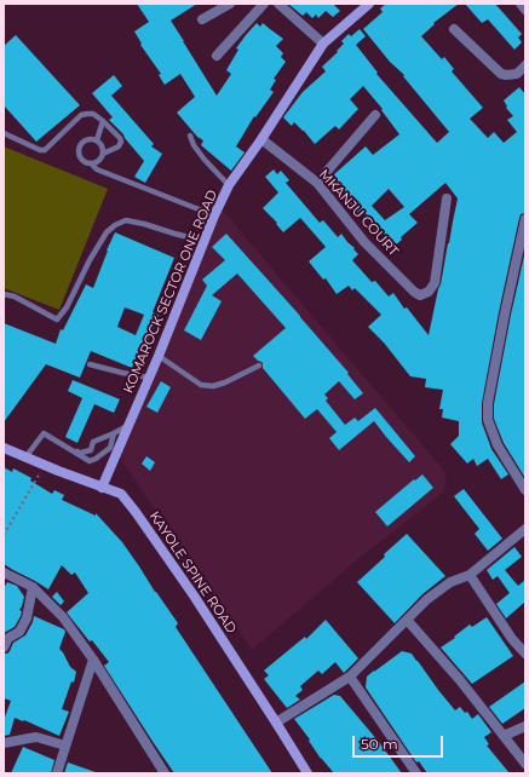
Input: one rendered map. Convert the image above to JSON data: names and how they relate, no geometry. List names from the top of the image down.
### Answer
{
  "streets": {
    "main road": ["KOMAROCK SECTOR ONE ROAD", "KAYOLE SPINE ROAD"],
    "street": ["MKANJU COURT"]
  },
  "crossings": [
    ["MKANJU COURT", "KOMAROCK SECTOR ONE ROAD"],
    ["KOMAROCK SECTOR ONE ROAD", "KAYOLE SPINE ROAD"]
  ],
  "scale_bar": "50 m"
}
